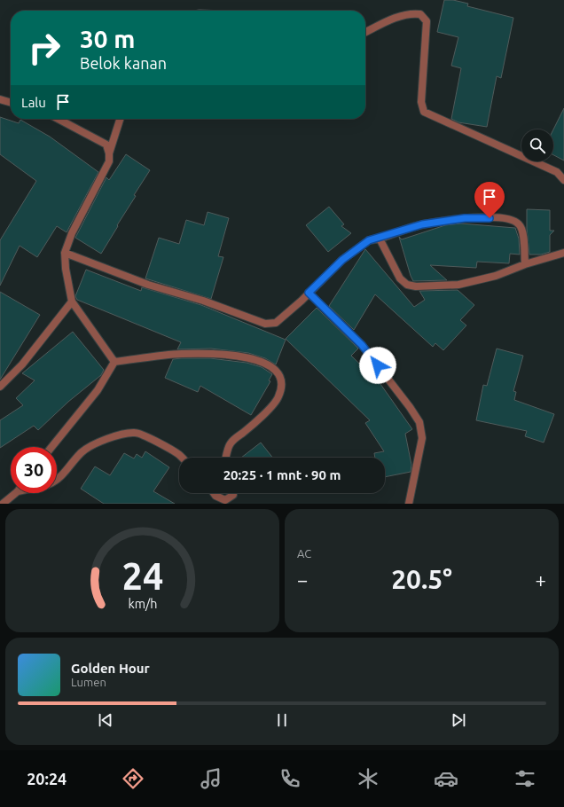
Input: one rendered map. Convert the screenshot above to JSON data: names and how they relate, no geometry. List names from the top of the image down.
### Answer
{
  "page": {
    "turn": ["30 m", "Belok kanan"],
    "then": "Lalu",
    "limit": "30",
    "trip": "20:25 · 1 mnt · 90 m",
    "tile": "AC",
    "heat": ["−", "20.5°", "+"],
    "song": ["Golden Hour", "Lumen"],
    "tabs": "20:24",
    "gauge": ["24", "km/h"]
  }
}
